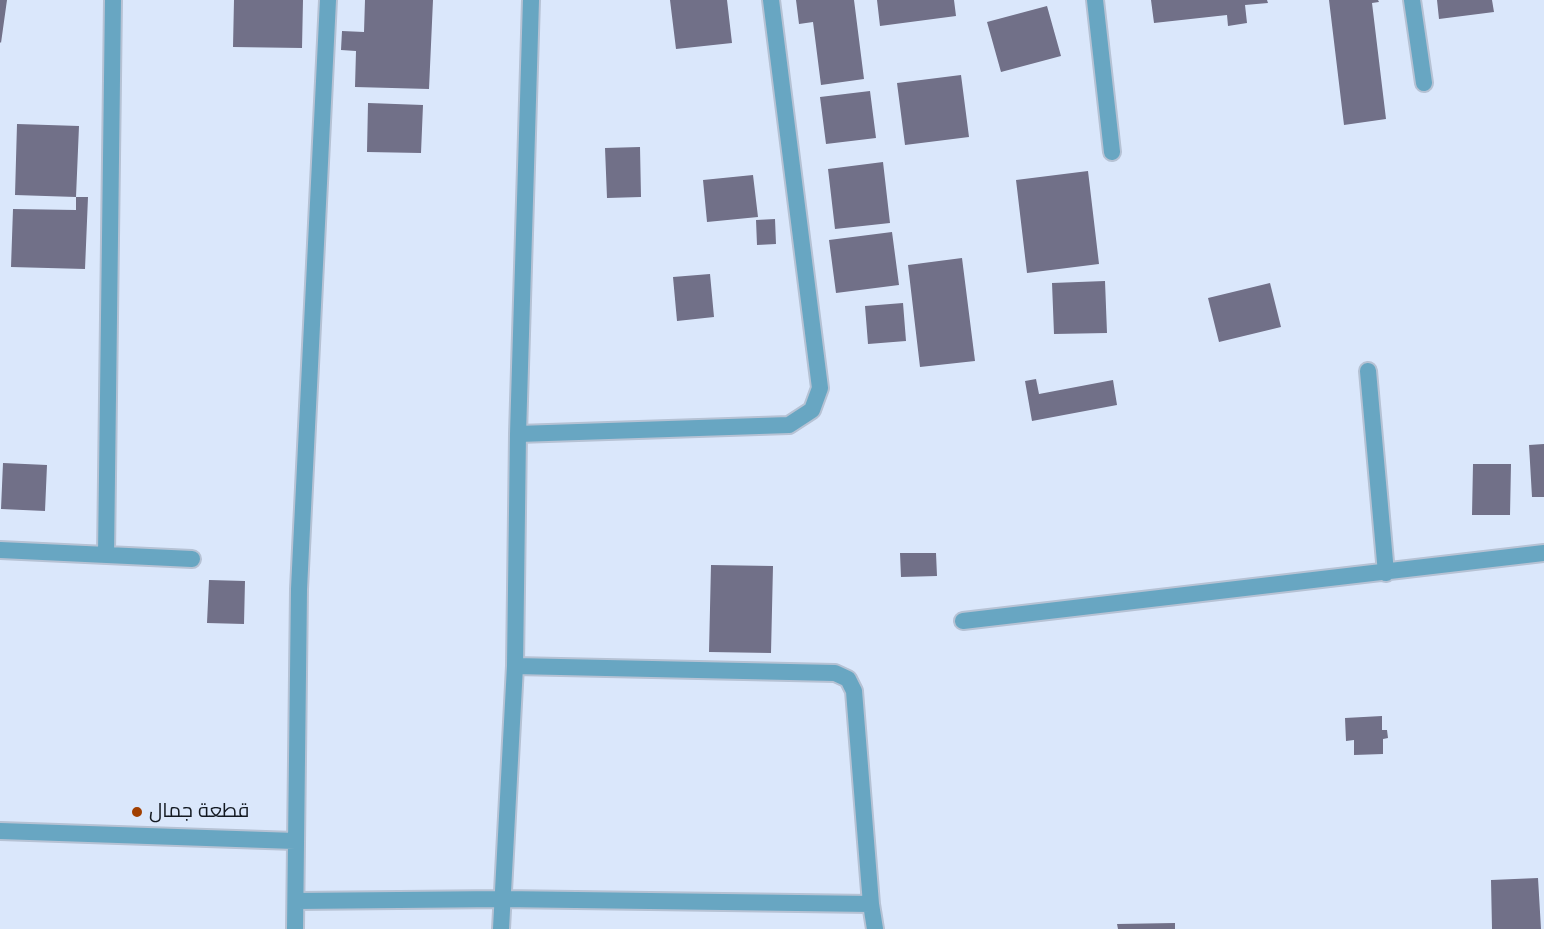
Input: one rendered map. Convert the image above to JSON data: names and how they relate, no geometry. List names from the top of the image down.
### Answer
{
  "places": ["قطعة جمال"]
}
